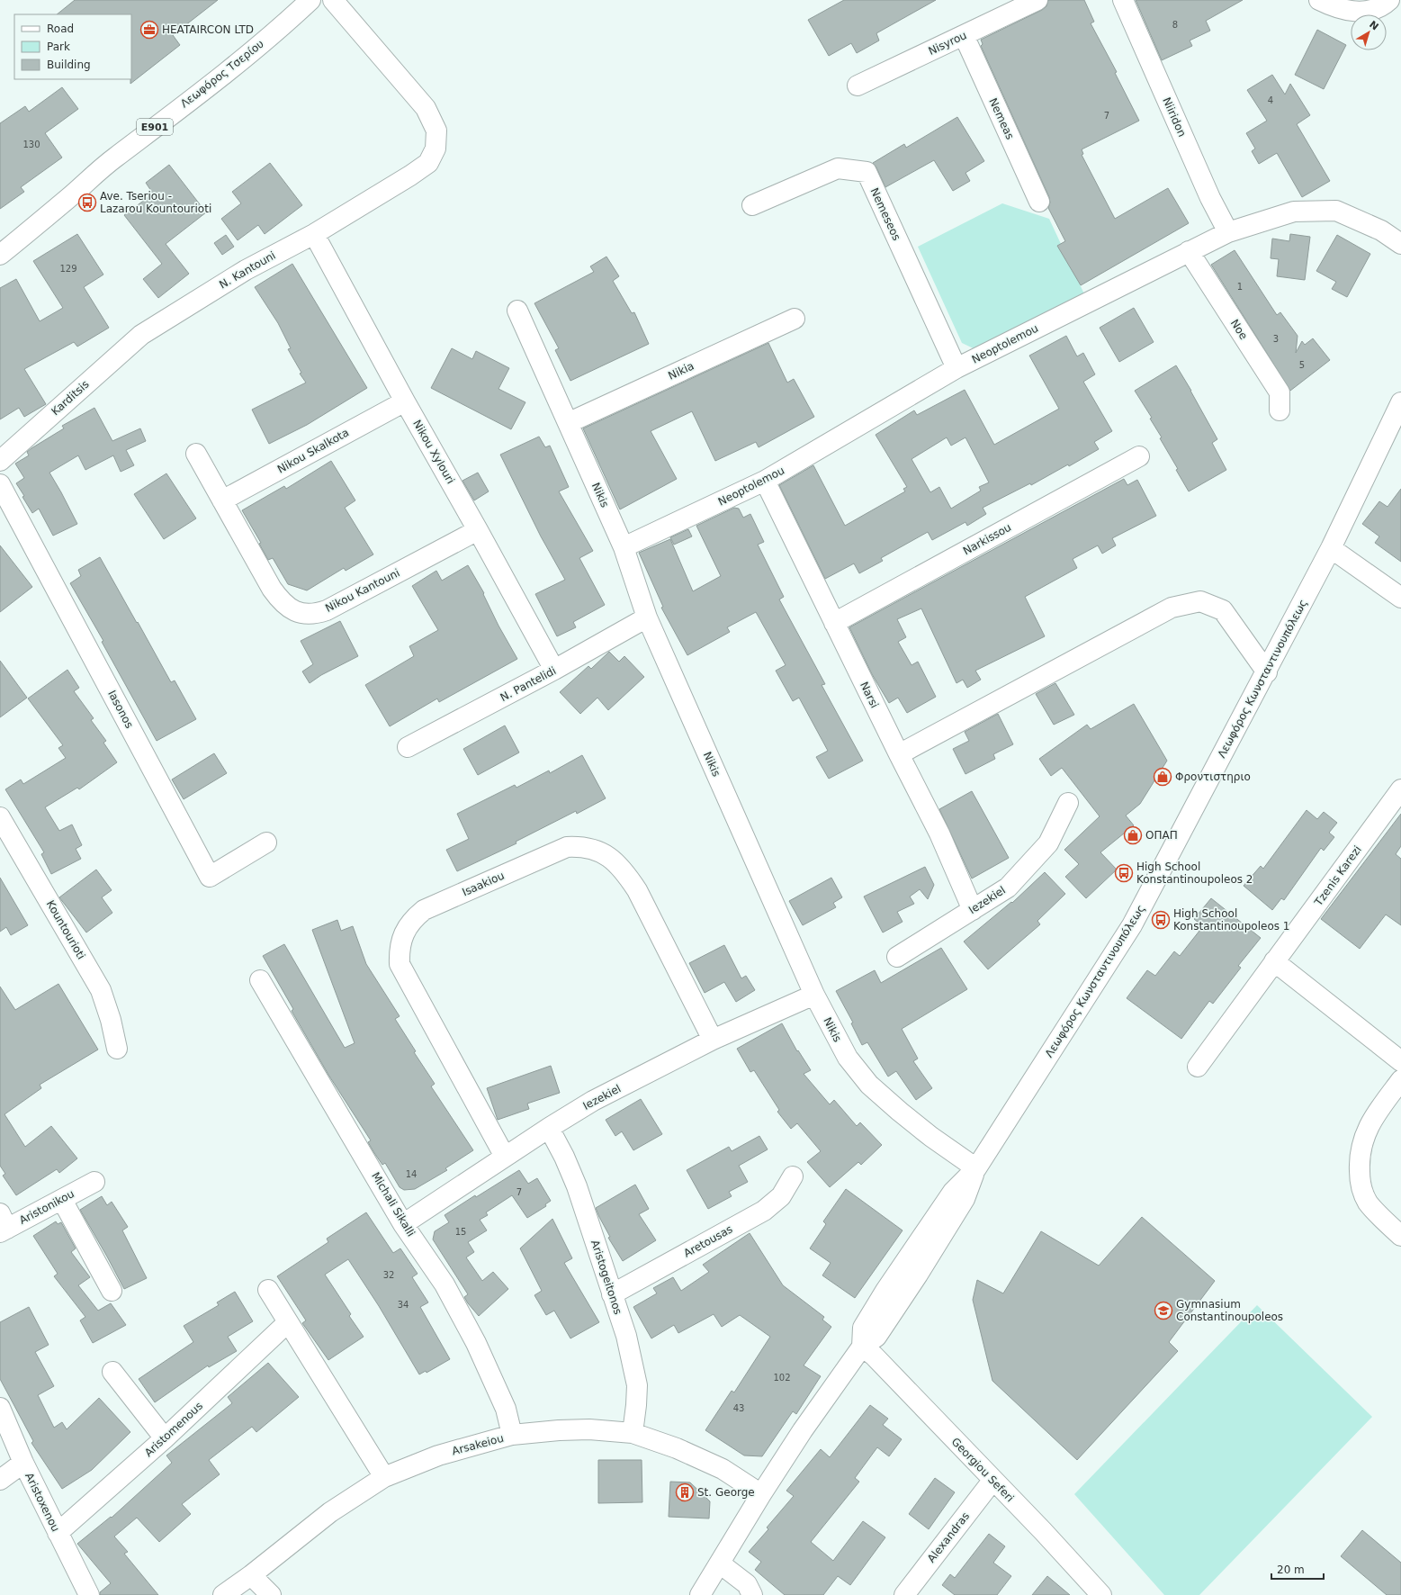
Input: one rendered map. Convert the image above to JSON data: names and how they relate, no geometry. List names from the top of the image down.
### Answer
{
  "streets": {
    "street": [
      "Nisyrou",
      "Λεωφόρος Τσερίου",
      "Niiridon",
      "Nemeas",
      "E901",
      "Nemeseos",
      "N. Kantouni",
      "Noe",
      "Neoptolemou",
      "Nikia",
      "Karditsis",
      "Nikou Skalkota",
      "Nikou Xylouri",
      "Nikis",
      "Narkissou",
      "Nikou Kantouni",
      "Λεωφόρος Κωνσταντινουπόλεως",
      "N. Pantelidi",
      "Narsi",
      "Iasonos",
      "Tzenis Karezi",
      "Isaakiou",
      "Iezekiel",
      "Kountourioti",
      "Michali Sikalli",
      "Aristonikou",
      "Aretousas",
      "Aristogeitonos",
      "Aristomenous",
      "Arsakeiou",
      "Georgiou Seferi",
      "Aristoxenou",
      "Alexandras"
    ]
  },
  "crossings": [
    ["Nisyrou", "Nemeas"],
    ["Niiridon", "Neoptolemou"],
    ["Nemeseos", "Neoptolemou"],
    ["N. Kantouni", "Karditsis"],
    ["N. Kantouni", "Nikou Xylouri"],
    ["Noe", "Neoptolemou"],
    ["Neoptolemou", "Nikis"],
    ["Neoptolemou", "Narsi"],
    ["Nikia", "Nikis"],
    ["Nikou Skalkota", "Nikou Xylouri"],
    ["Nikou Skalkota", "Nikou Kantouni"],
    ["Nikou Xylouri", "Nikou Kantouni"],
    ["Nikou Xylouri", "N. Pantelidi"],
    ["Nikis", "Λεωφόρος Κωνσταντινουπόλεως"],
    ["Nikis", "N. Pantelidi"],
    ["Nikis", "Iezekiel"],
    ["Narkissou", "Narsi"],
    ["Λεωφόρος Κωνσταντινουπόλεως", "Georgiou Seferi"],
    ["Narsi", "Iezekiel"],
    ["Isaakiou", "Iezekiel"],
    ["Iezekiel", "Michali Sikalli"],
    ["Iezekiel", "Aristogeitonos"],
    ["Michali Sikalli", "Arsakeiou"],
    ["Aretousas", "Aristogeitonos"],
    ["Aristogeitonos", "Arsakeiou"],
    ["Aristomenous", "Aristoxenou"],
    ["Georgiou Seferi", "Alexandras"]
  ],
  "places": {
    "office": ["HEATAIRCON LTD"],
    "bus stop": ["Ave. Tseriou - Lazarou Kountourioti", "High School Konstantinoupoleos 2", "High School Konstantinoupoleos 1"],
    "shop": ["Φροντιστηριο", "ΟΠΑΠ"],
    "school or university": ["Gymnasium Constantinoupoleos"],
    "building": ["St. George"]
  },
  "house_numbers": [
    "8",
    "4",
    "7",
    "130",
    "129",
    "1",
    "3",
    "5",
    "14",
    "7",
    "15",
    "32",
    "34",
    "102",
    "43"
  ],
  "legend": ["Road", "Park", "Building"],
  "scale_bar": "20 m",
  "north": "top right"
}
